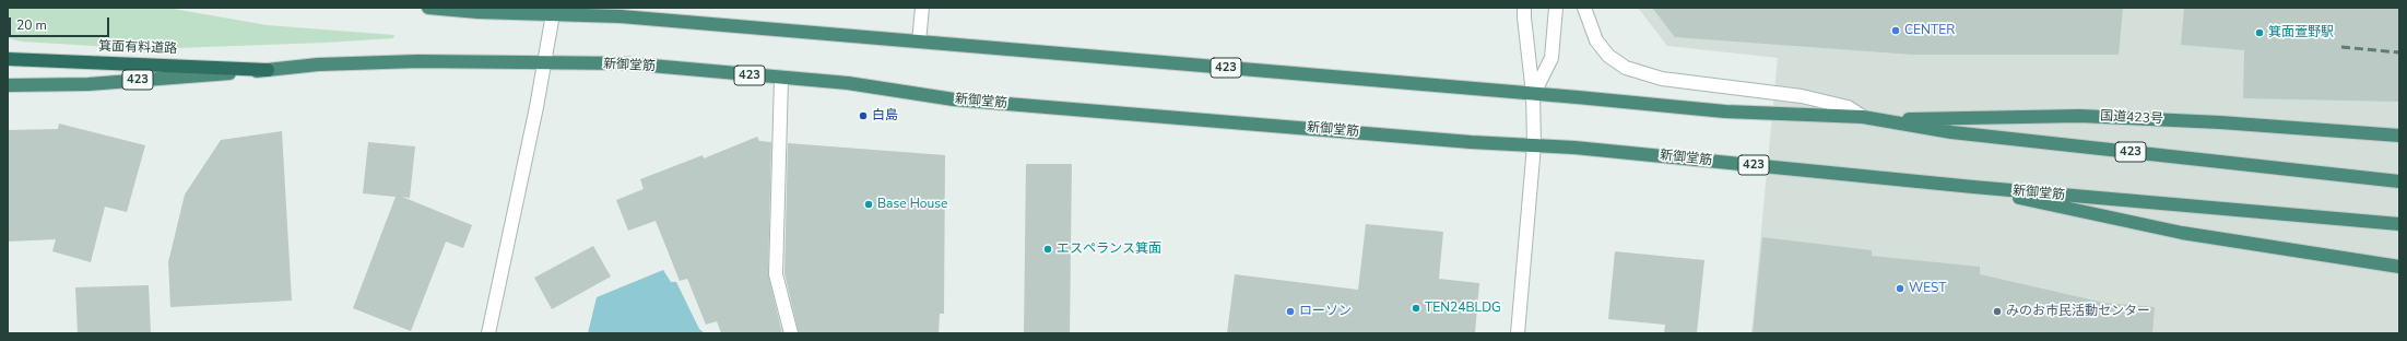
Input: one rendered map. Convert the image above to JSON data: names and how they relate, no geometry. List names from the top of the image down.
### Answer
{
  "streets": {
    "highway": [
      "箕面有料道路",
      "新御堂筋",
      "423",
      "国道423号"
    ]
  },
  "crossings": [
    ["箕面有料道路", "新御堂筋"],
    ["箕面有料道路", "423"],
    ["新御堂筋", "423"],
    ["423", "国道423号"]
  ],
  "places": [
    "CENTER",
    "箕面萱野駅",
    "白島",
    "Base House",
    "エスペランス箕面",
    "WEST",
    "TEN24BLDG",
    "ローソン",
    "みのお市民活動センター"
  ],
  "scale_bar": "20 m"
}
